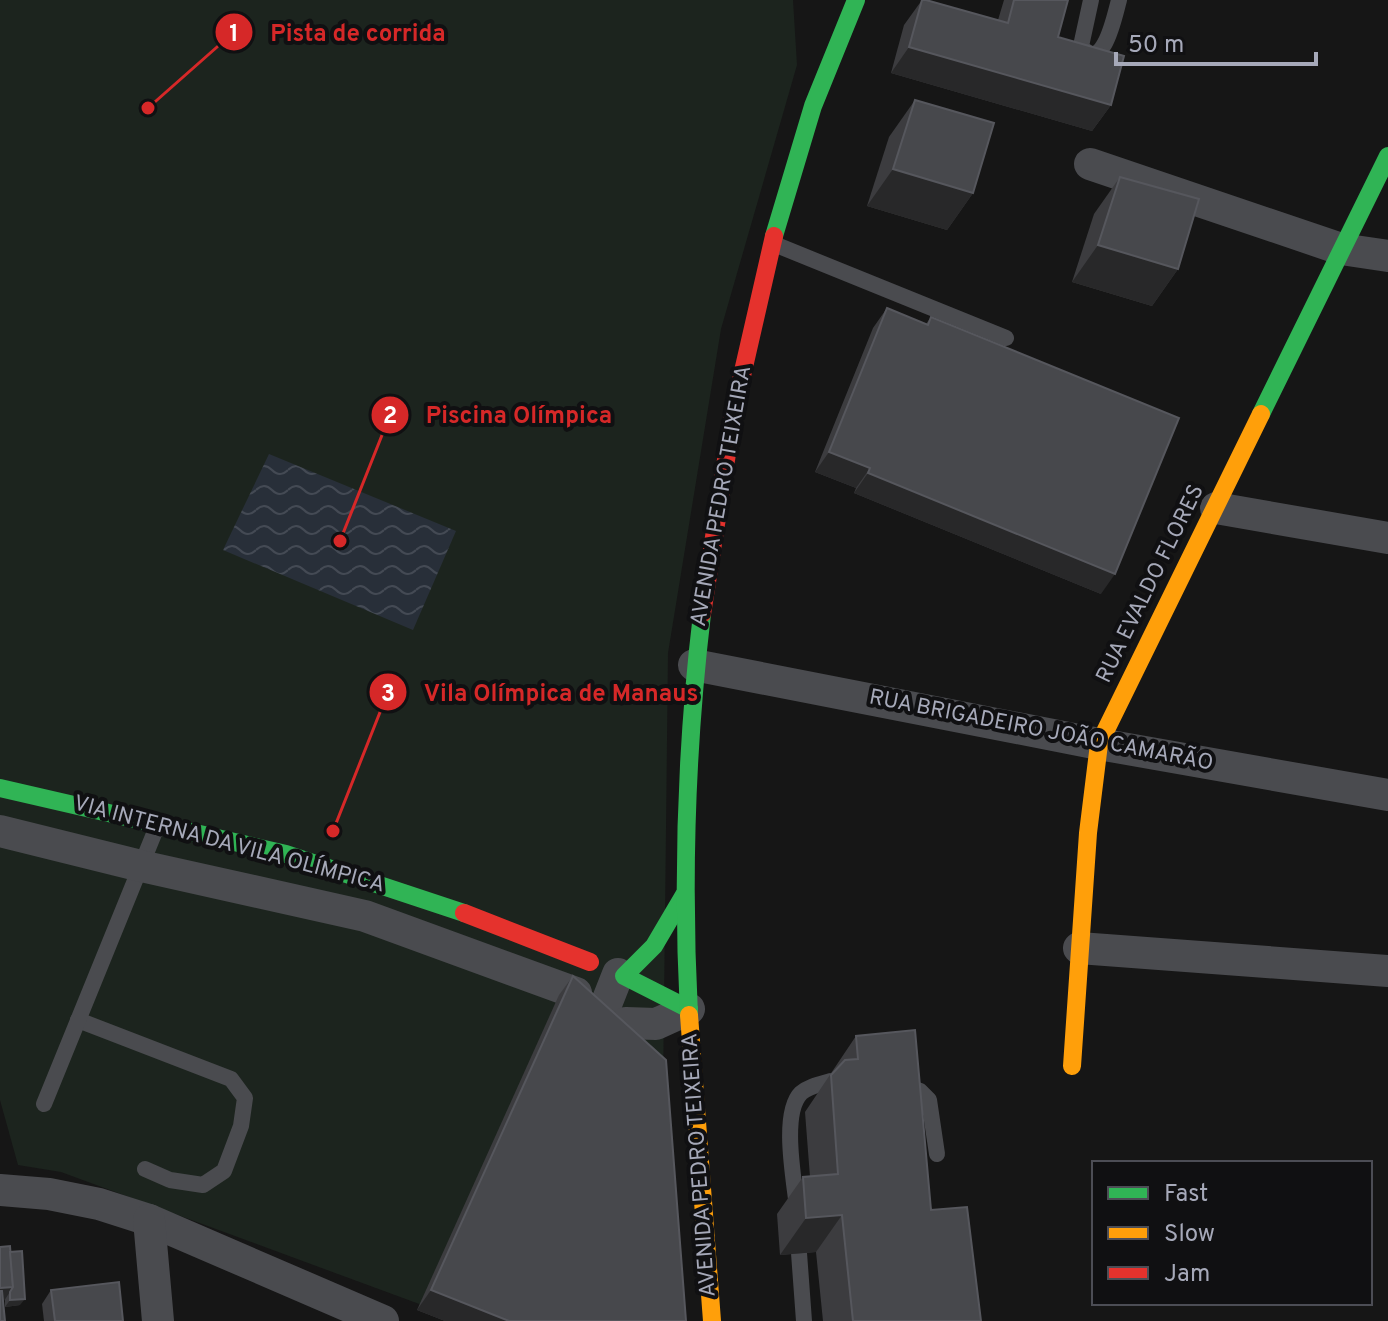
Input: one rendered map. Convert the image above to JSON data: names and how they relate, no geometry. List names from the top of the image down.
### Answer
{
  "streets": {
    "street": [
      "AVENIDA PEDRO TEIXEIRA",
      "RUA EVALDO FLORES",
      "RUA BRIGADEIRO JOÃO CAMARÃO",
      "VIA INTERNA DA VILA OLÍMPICA"
    ]
  },
  "crossings": [
    ["AVENIDA PEDRO TEIXEIRA", "RUA BRIGADEIRO JOÃO CAMARÃO"],
    ["AVENIDA PEDRO TEIXEIRA", "VIA INTERNA DA VILA OLÍMPICA"],
    ["RUA EVALDO FLORES", "RUA BRIGADEIRO JOÃO CAMARÃO"]
  ],
  "places": ["Pista de corrida", "Piscina Olímpica", "Vila Olímpica de Manaus"],
  "legend": ["Fast", "Slow", "Jam"],
  "scale_bar": "50 m"
}
